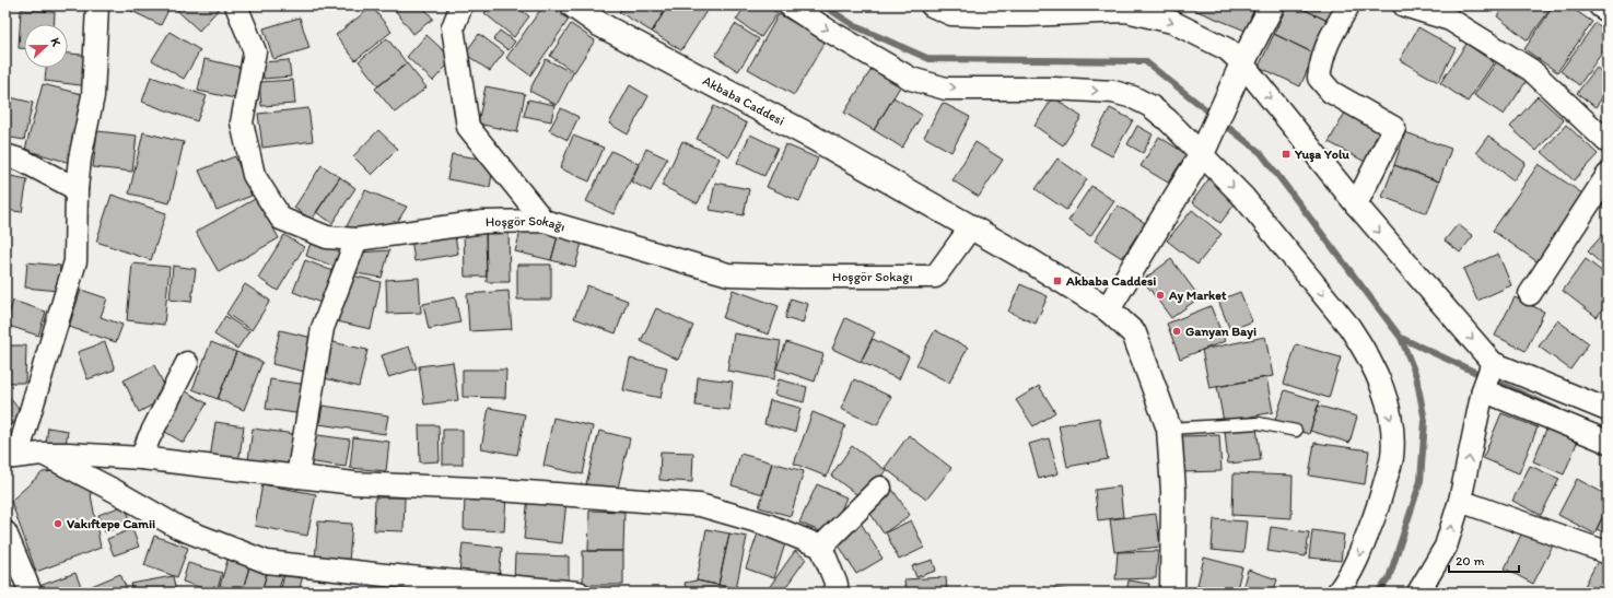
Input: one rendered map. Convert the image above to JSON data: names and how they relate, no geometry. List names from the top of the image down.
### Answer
{
  "streets": {
    "main road": ["Akbaba Caddesi"],
    "street": ["Hoşgör Sokağı"]
  },
  "crossings": [
    ["Akbaba Caddesi", "Hoşgör Sokağı"]
  ],
  "places": {
    "transit": ["Yuşa Yolu", "Akbaba Caddesi"],
    "other": ["Ay Market", "Ganyan Bayi", "Vakıftepe Camii"]
  },
  "scale_bar": "20 m",
  "north": "right"
}
